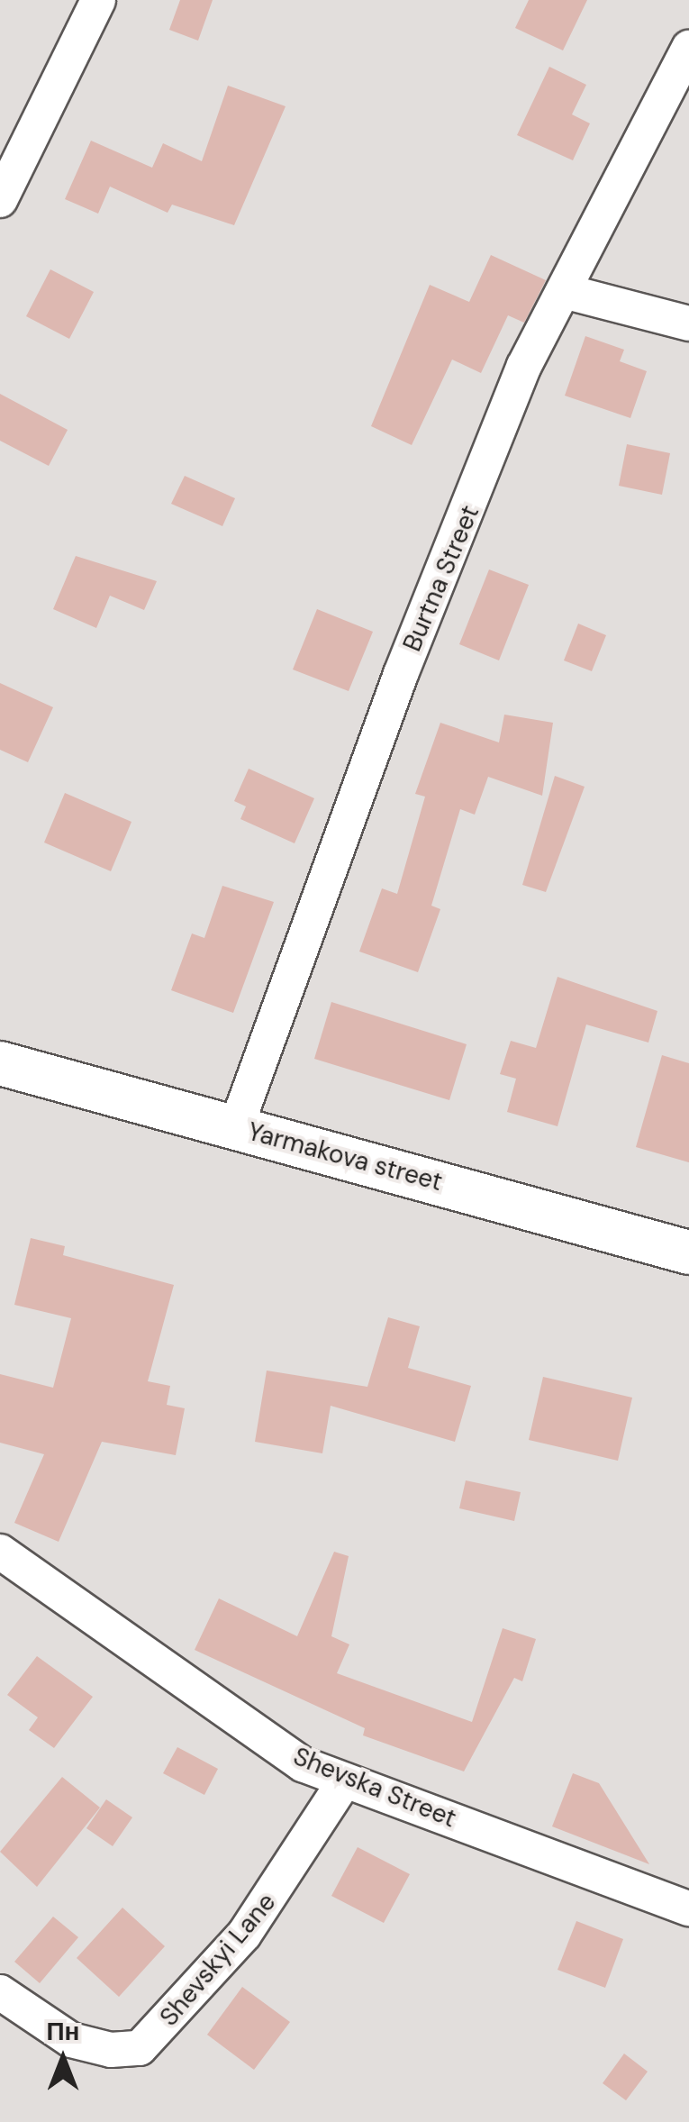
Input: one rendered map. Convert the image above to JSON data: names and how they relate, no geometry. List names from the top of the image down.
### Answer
{
  "streets": {
    "street": [
      "Burtna Street",
      "Yarmakova street",
      "Shevska Street",
      "Shevskyi Lane"
    ]
  },
  "crossings": [
    ["Burtna Street", "Yarmakova street"],
    ["Shevska Street", "Shevskyi Lane"]
  ],
  "north": "top"
}
